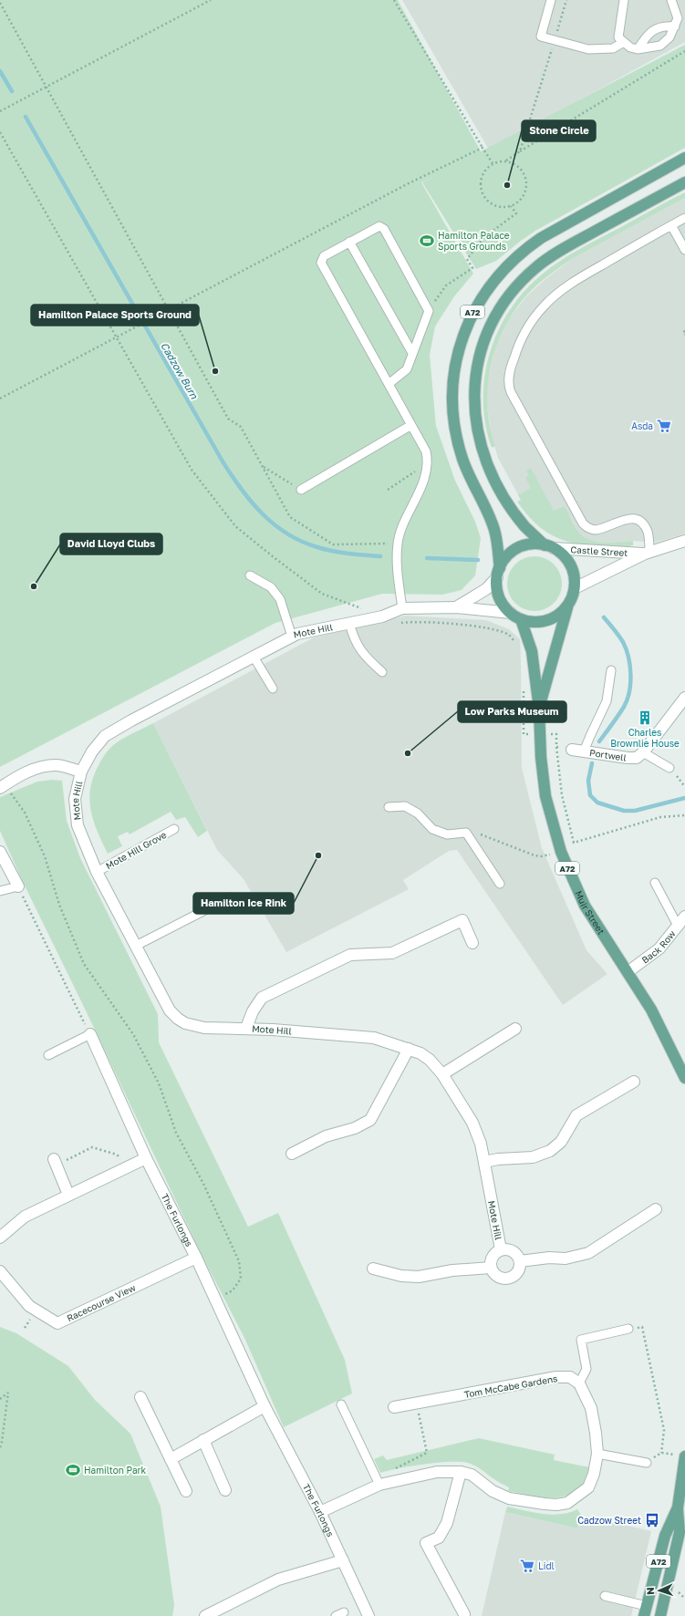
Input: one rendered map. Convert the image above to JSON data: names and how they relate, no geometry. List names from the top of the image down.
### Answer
{
  "streets": {
    "main road": ["A72", "Muir Street"],
    "street": [
      "Castle Street",
      "Mote Hill",
      "Portwell",
      "Back Row",
      "The Furlongs",
      "Racecourse View",
      "Tom McCabe Gardens"
    ],
    "lane": ["Mote Hill Grove"]
  },
  "crossings": [
    ["A72", "Castle Street"],
    ["A72", "Mote Hill"],
    ["A72", "Muir Street"],
    ["Castle Street", "Mote Hill"],
    ["Castle Street", "Muir Street"],
    ["Mote Hill", "Mote Hill Grove"],
    ["Mote Hill", "Muir Street"],
    ["Muir Street", "Back Row"],
    ["The Furlongs", "Racecourse View"]
  ],
  "water": ["Cadzow Burn"],
  "places": {
    "other": [
      "Stone Circle",
      "Hamilton Palace Sports Ground",
      "David Lloyd Clubs",
      "Low Parks Museum",
      "Hamilton Ice Rink"
    ],
    "sports": ["Hamilton Palace Sports Grounds", "Hamilton Park"],
    "supermarket": ["Asda", "Lidl"],
    "building": ["Charles Brownlie House"],
    "bus stop": ["Cadzow Street"]
  },
  "north": "left"
}
